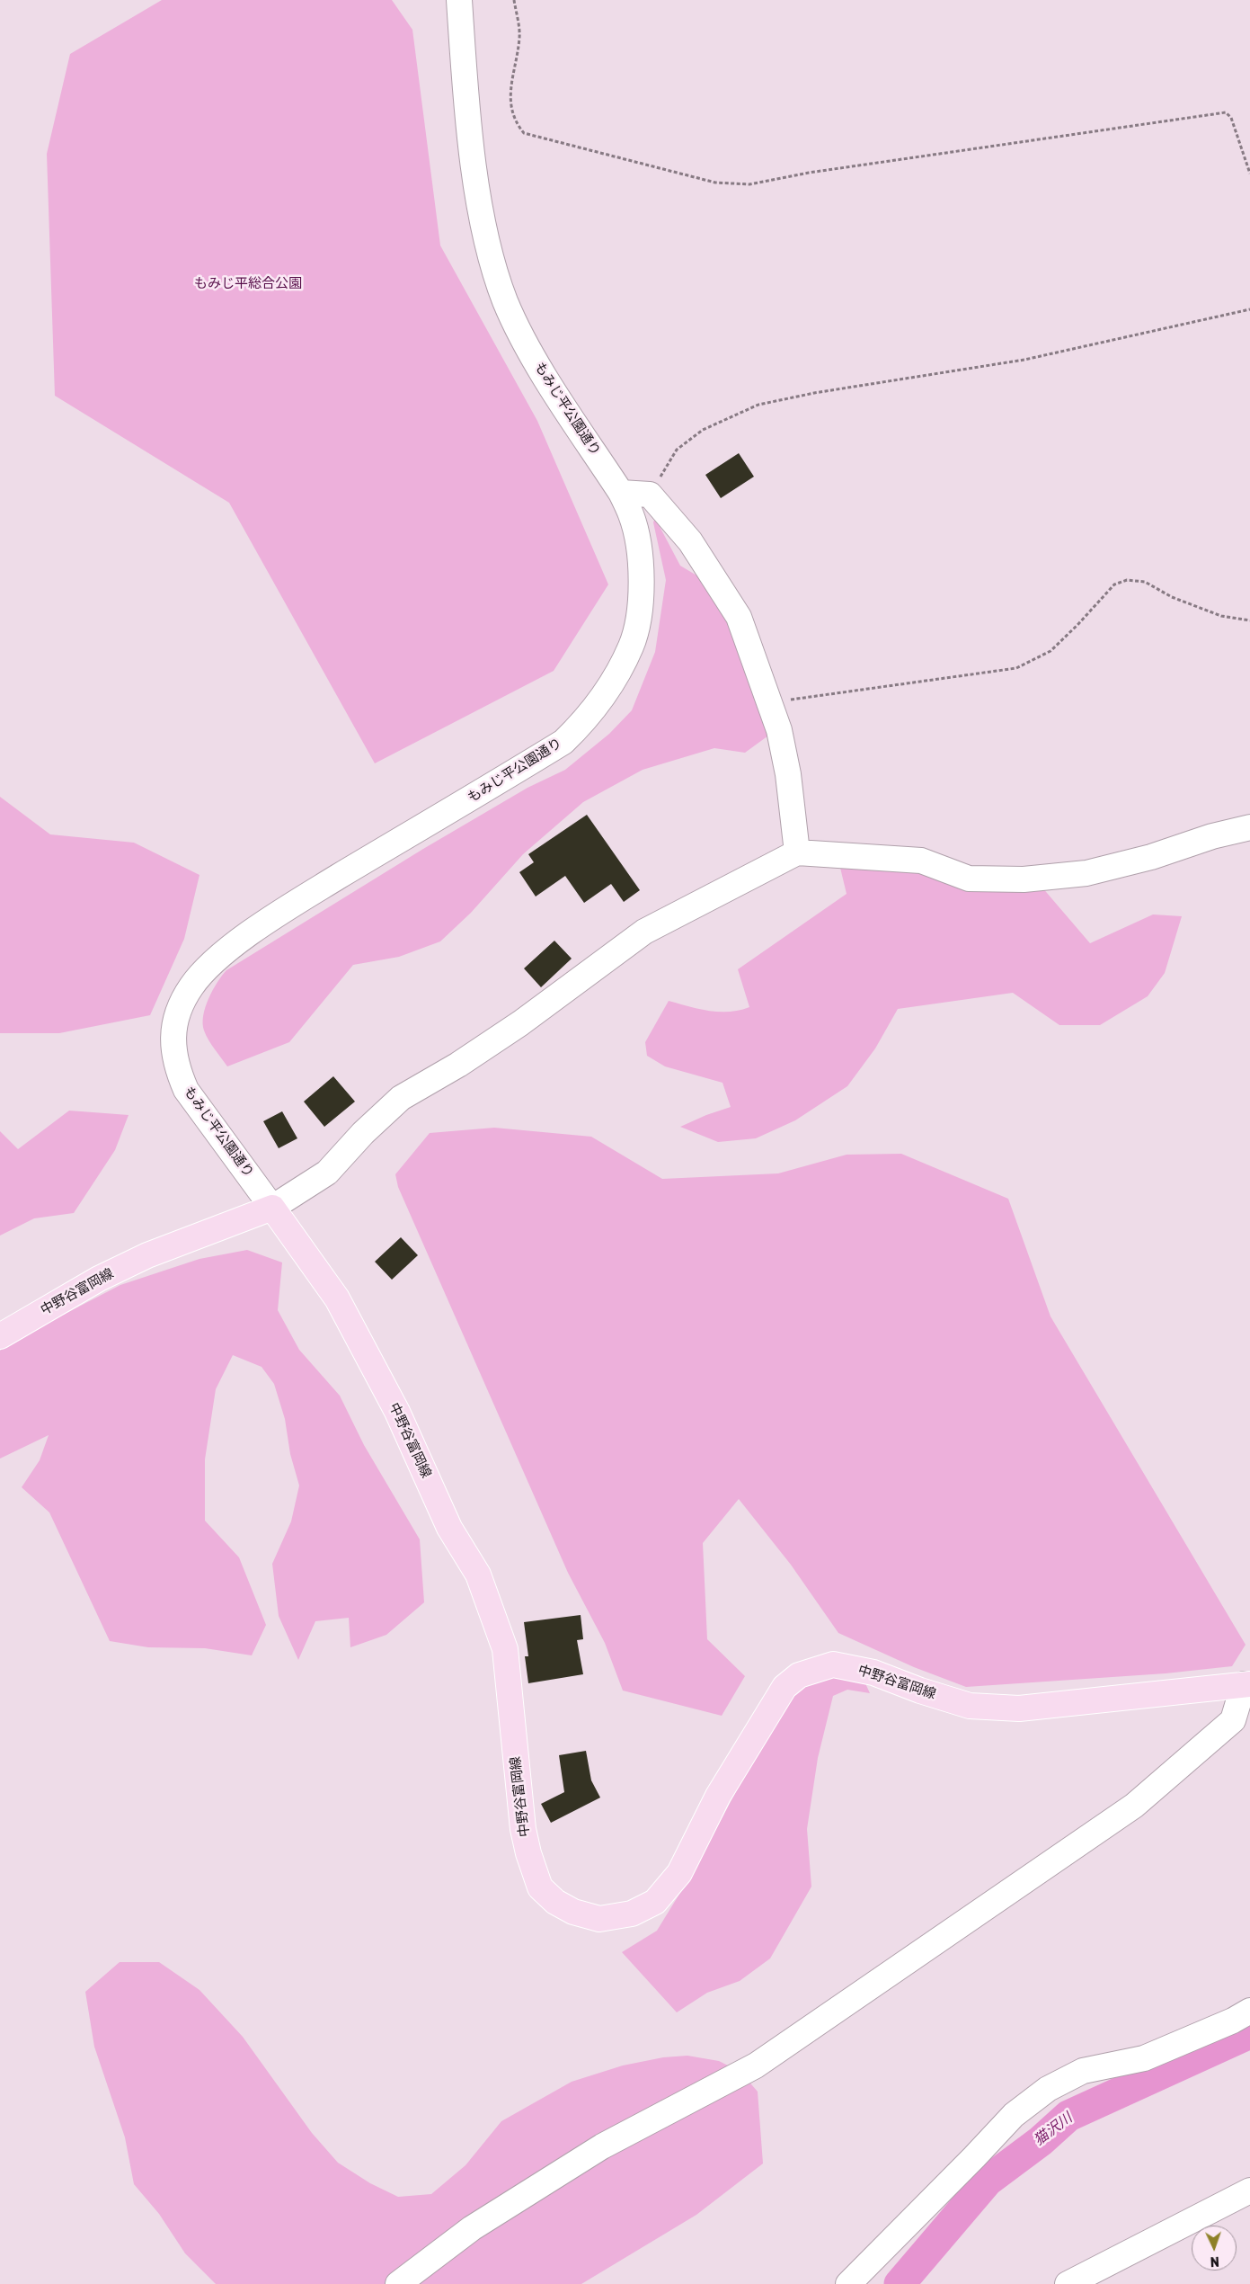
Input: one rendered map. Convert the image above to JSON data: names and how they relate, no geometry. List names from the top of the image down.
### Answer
{
  "streets": {
    "main road": ["中野谷富岡線"],
    "street": ["もみじ平公園通り"]
  },
  "crossings": [
    ["もみじ平公園通り", "中野谷富岡線"]
  ],
  "water": ["猫沢川"],
  "parks": ["もみじ平総合公園"],
  "north": "bottom"
}
